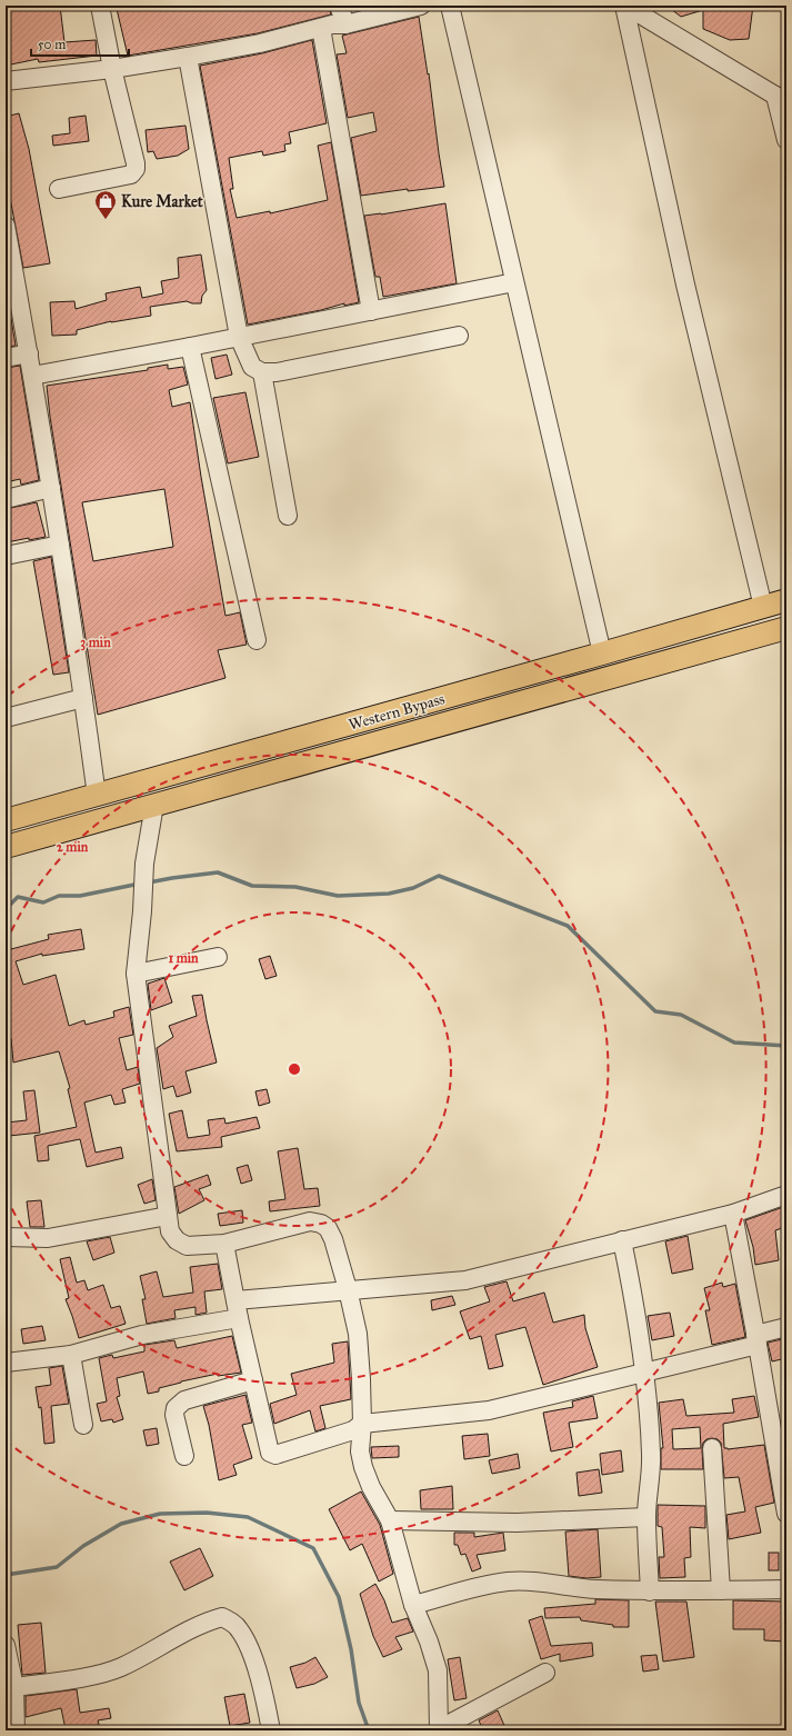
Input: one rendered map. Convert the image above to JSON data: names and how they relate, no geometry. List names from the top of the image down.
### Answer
{
  "streets": {
    "main road": ["Western Bypass"]
  },
  "places": {
    "shop": ["Kure Market"]
  },
  "scale_bar": "50 m",
  "rings": ["3 min", "2 min", "1 min"]
}
